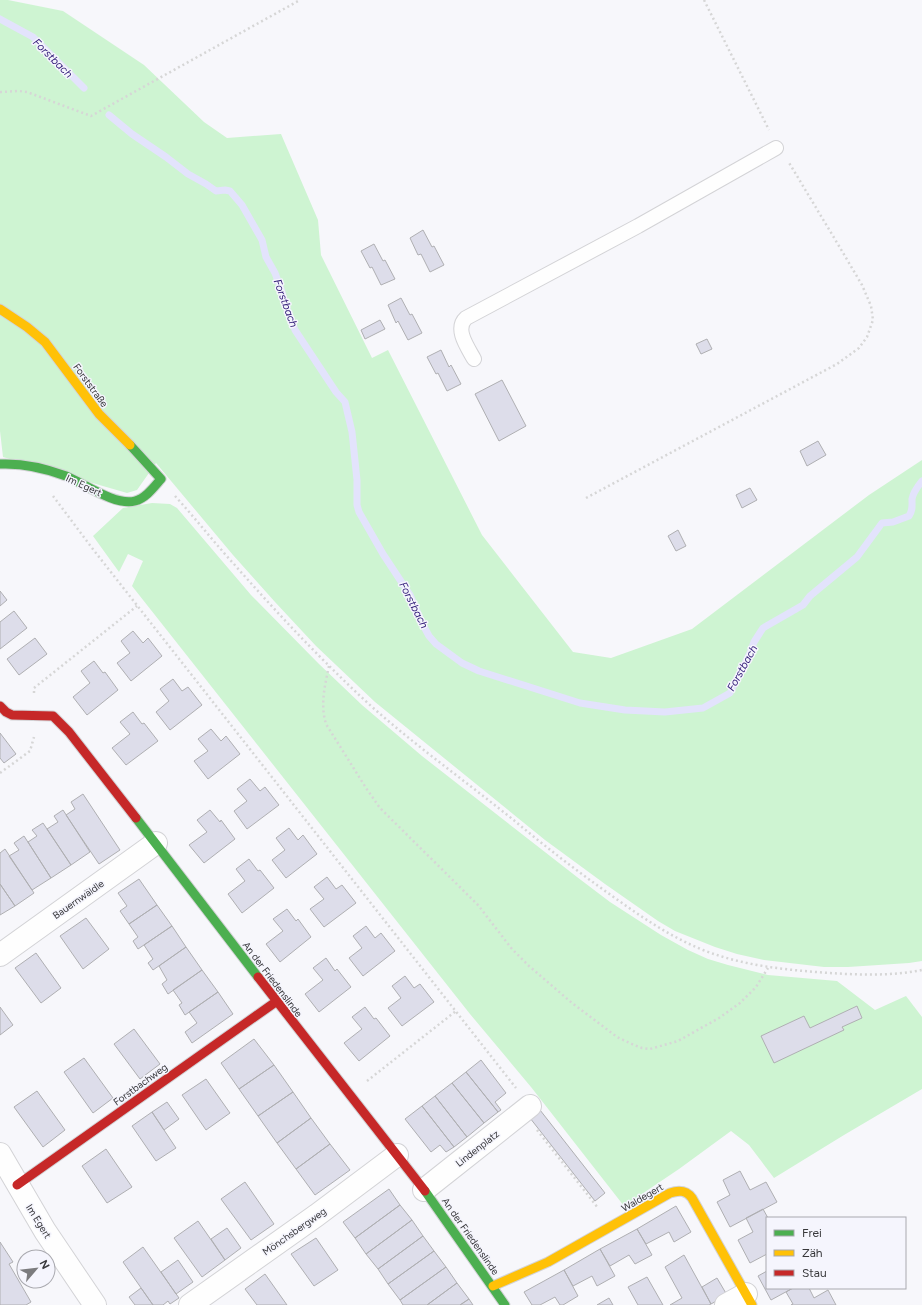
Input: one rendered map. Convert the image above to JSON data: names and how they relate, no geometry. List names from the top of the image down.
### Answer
{
  "streets": {
    "street": [
      "Forststraße",
      "Im Egert",
      "Bauernwäldle",
      "An der Friedenslinde",
      "Forstbachweg",
      "Lindenplatz",
      "Waldegert",
      "Mönchsbergweg"
    ]
  },
  "crossings": [
    ["Forststraße", "Im Egert"],
    ["Im Egert", "Forstbachweg"],
    ["Bauernwäldle", "An der Friedenslinde"],
    ["An der Friedenslinde", "Forstbachweg"],
    ["An der Friedenslinde", "Lindenplatz"],
    ["An der Friedenslinde", "Waldegert"],
    ["An der Friedenslinde", "Mönchsbergweg"]
  ],
  "water": ["Forstbach"],
  "legend": ["Frei", "Zäh", "Stau"],
  "north": "top right"
}
